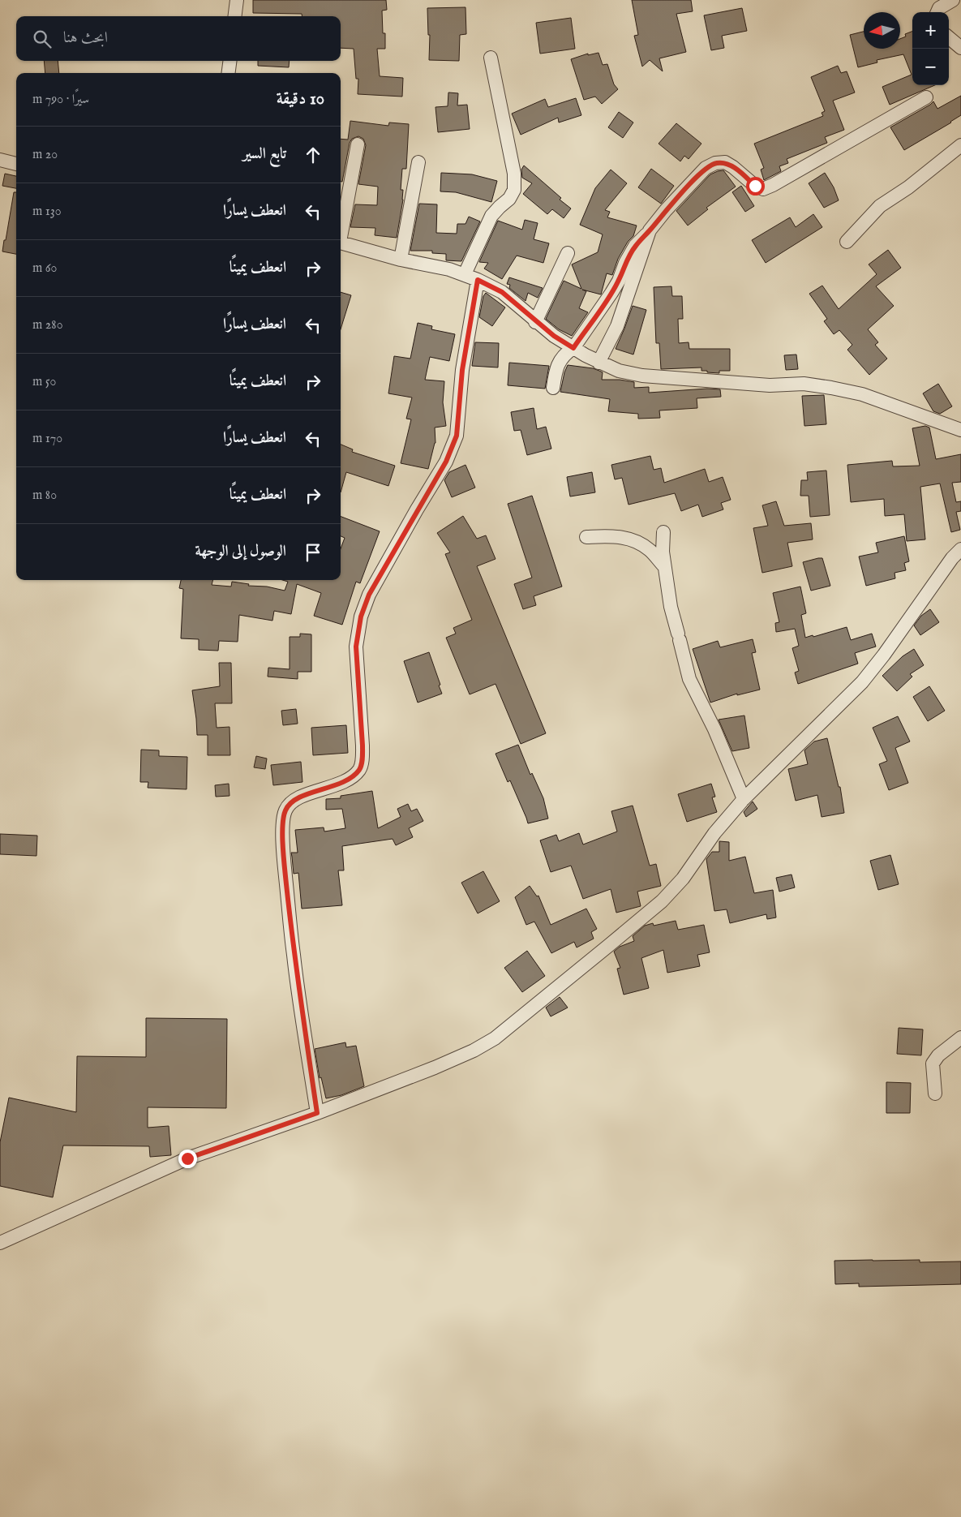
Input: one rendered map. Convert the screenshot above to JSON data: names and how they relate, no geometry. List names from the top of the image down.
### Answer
{
  "north": "left",
  "page": {
    "map_buttons": ["+", "−"],
    "search": "ابحث هنا",
    "heading": ["10 دقيقة", "سيرًا · 790 m"],
    "list": [
      ["تابع السير", "20 m"],
      ["انعطف يسارًا", "130 m"],
      ["انعطف يمينًا", "60 m"],
      ["انعطف يسارًا", "280 m"],
      ["انعطف يمينًا", "50 m"],
      ["انعطف يسارًا", "170 m"],
      ["انعطف يمينًا", "80 m"],
      "الوصول إلى الوجهة"
    ]
  }
}
